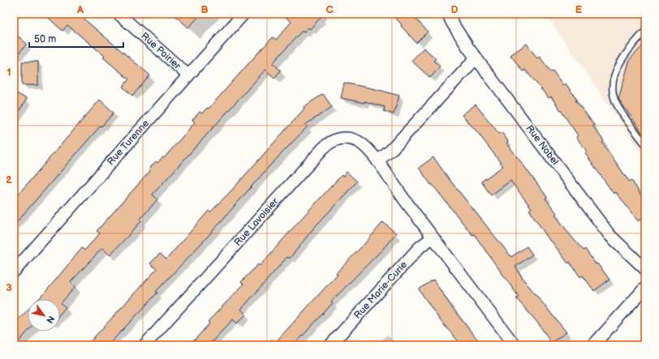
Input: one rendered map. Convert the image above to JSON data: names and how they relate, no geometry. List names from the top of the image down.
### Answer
{
  "streets": {
    "street": [
      "Rue Poirier",
      "Rue Turenne",
      "Rue Nobel",
      "Rue Lavoisier",
      "Rue Marie-Curie"
    ]
  },
  "crossings": [
    ["Rue Poirier", "Rue Turenne"],
    ["Rue Lavoisier", "Rue Marie-Curie"]
  ],
  "scale_bar": "50 m",
  "north": "bottom right",
  "grid": {
    "columns": [
      "A",
      "B",
      "C",
      "D",
      "E"
    ],
    "rows": ["1", "2", "3"]
  }
}
